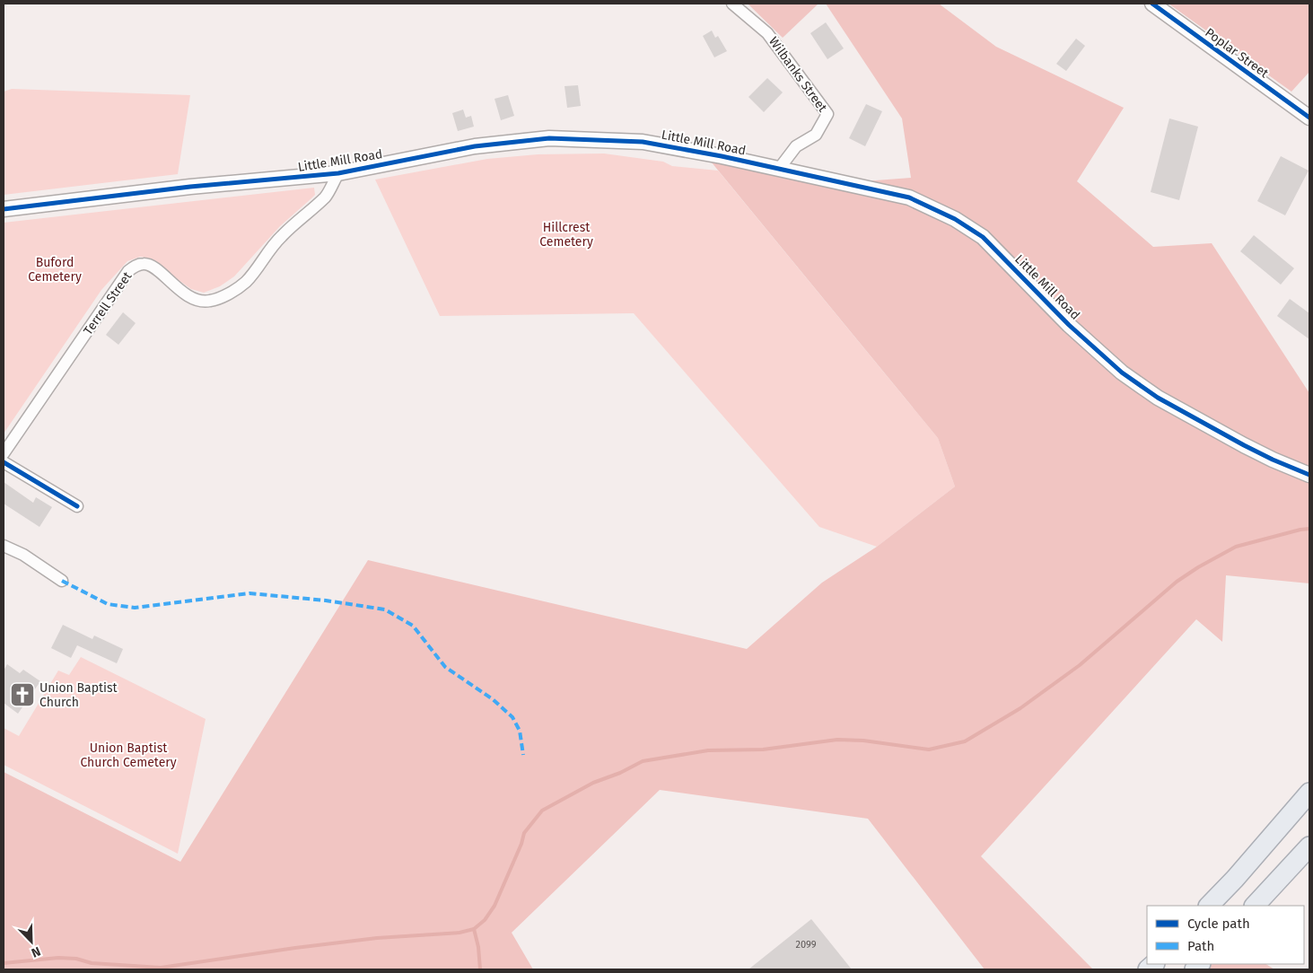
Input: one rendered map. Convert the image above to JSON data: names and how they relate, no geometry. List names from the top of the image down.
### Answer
{
  "streets": {
    "street": [
      "Poplar Street",
      "Wilbanks Street",
      "Little Mill Road",
      "Terrell Street"
    ]
  },
  "crossings": [
    ["Wilbanks Street", "Little Mill Road"],
    ["Little Mill Road", "Terrell Street"]
  ],
  "parks": ["Hillcrest Cemetery", "Buford Cemetery", "Union Baptist Church Cemetery"],
  "places": {
    "church": ["Union Baptist Church"]
  },
  "house_numbers": ["2099"],
  "legend": ["Cycle path", "Path"],
  "north": "bottom right"
}
